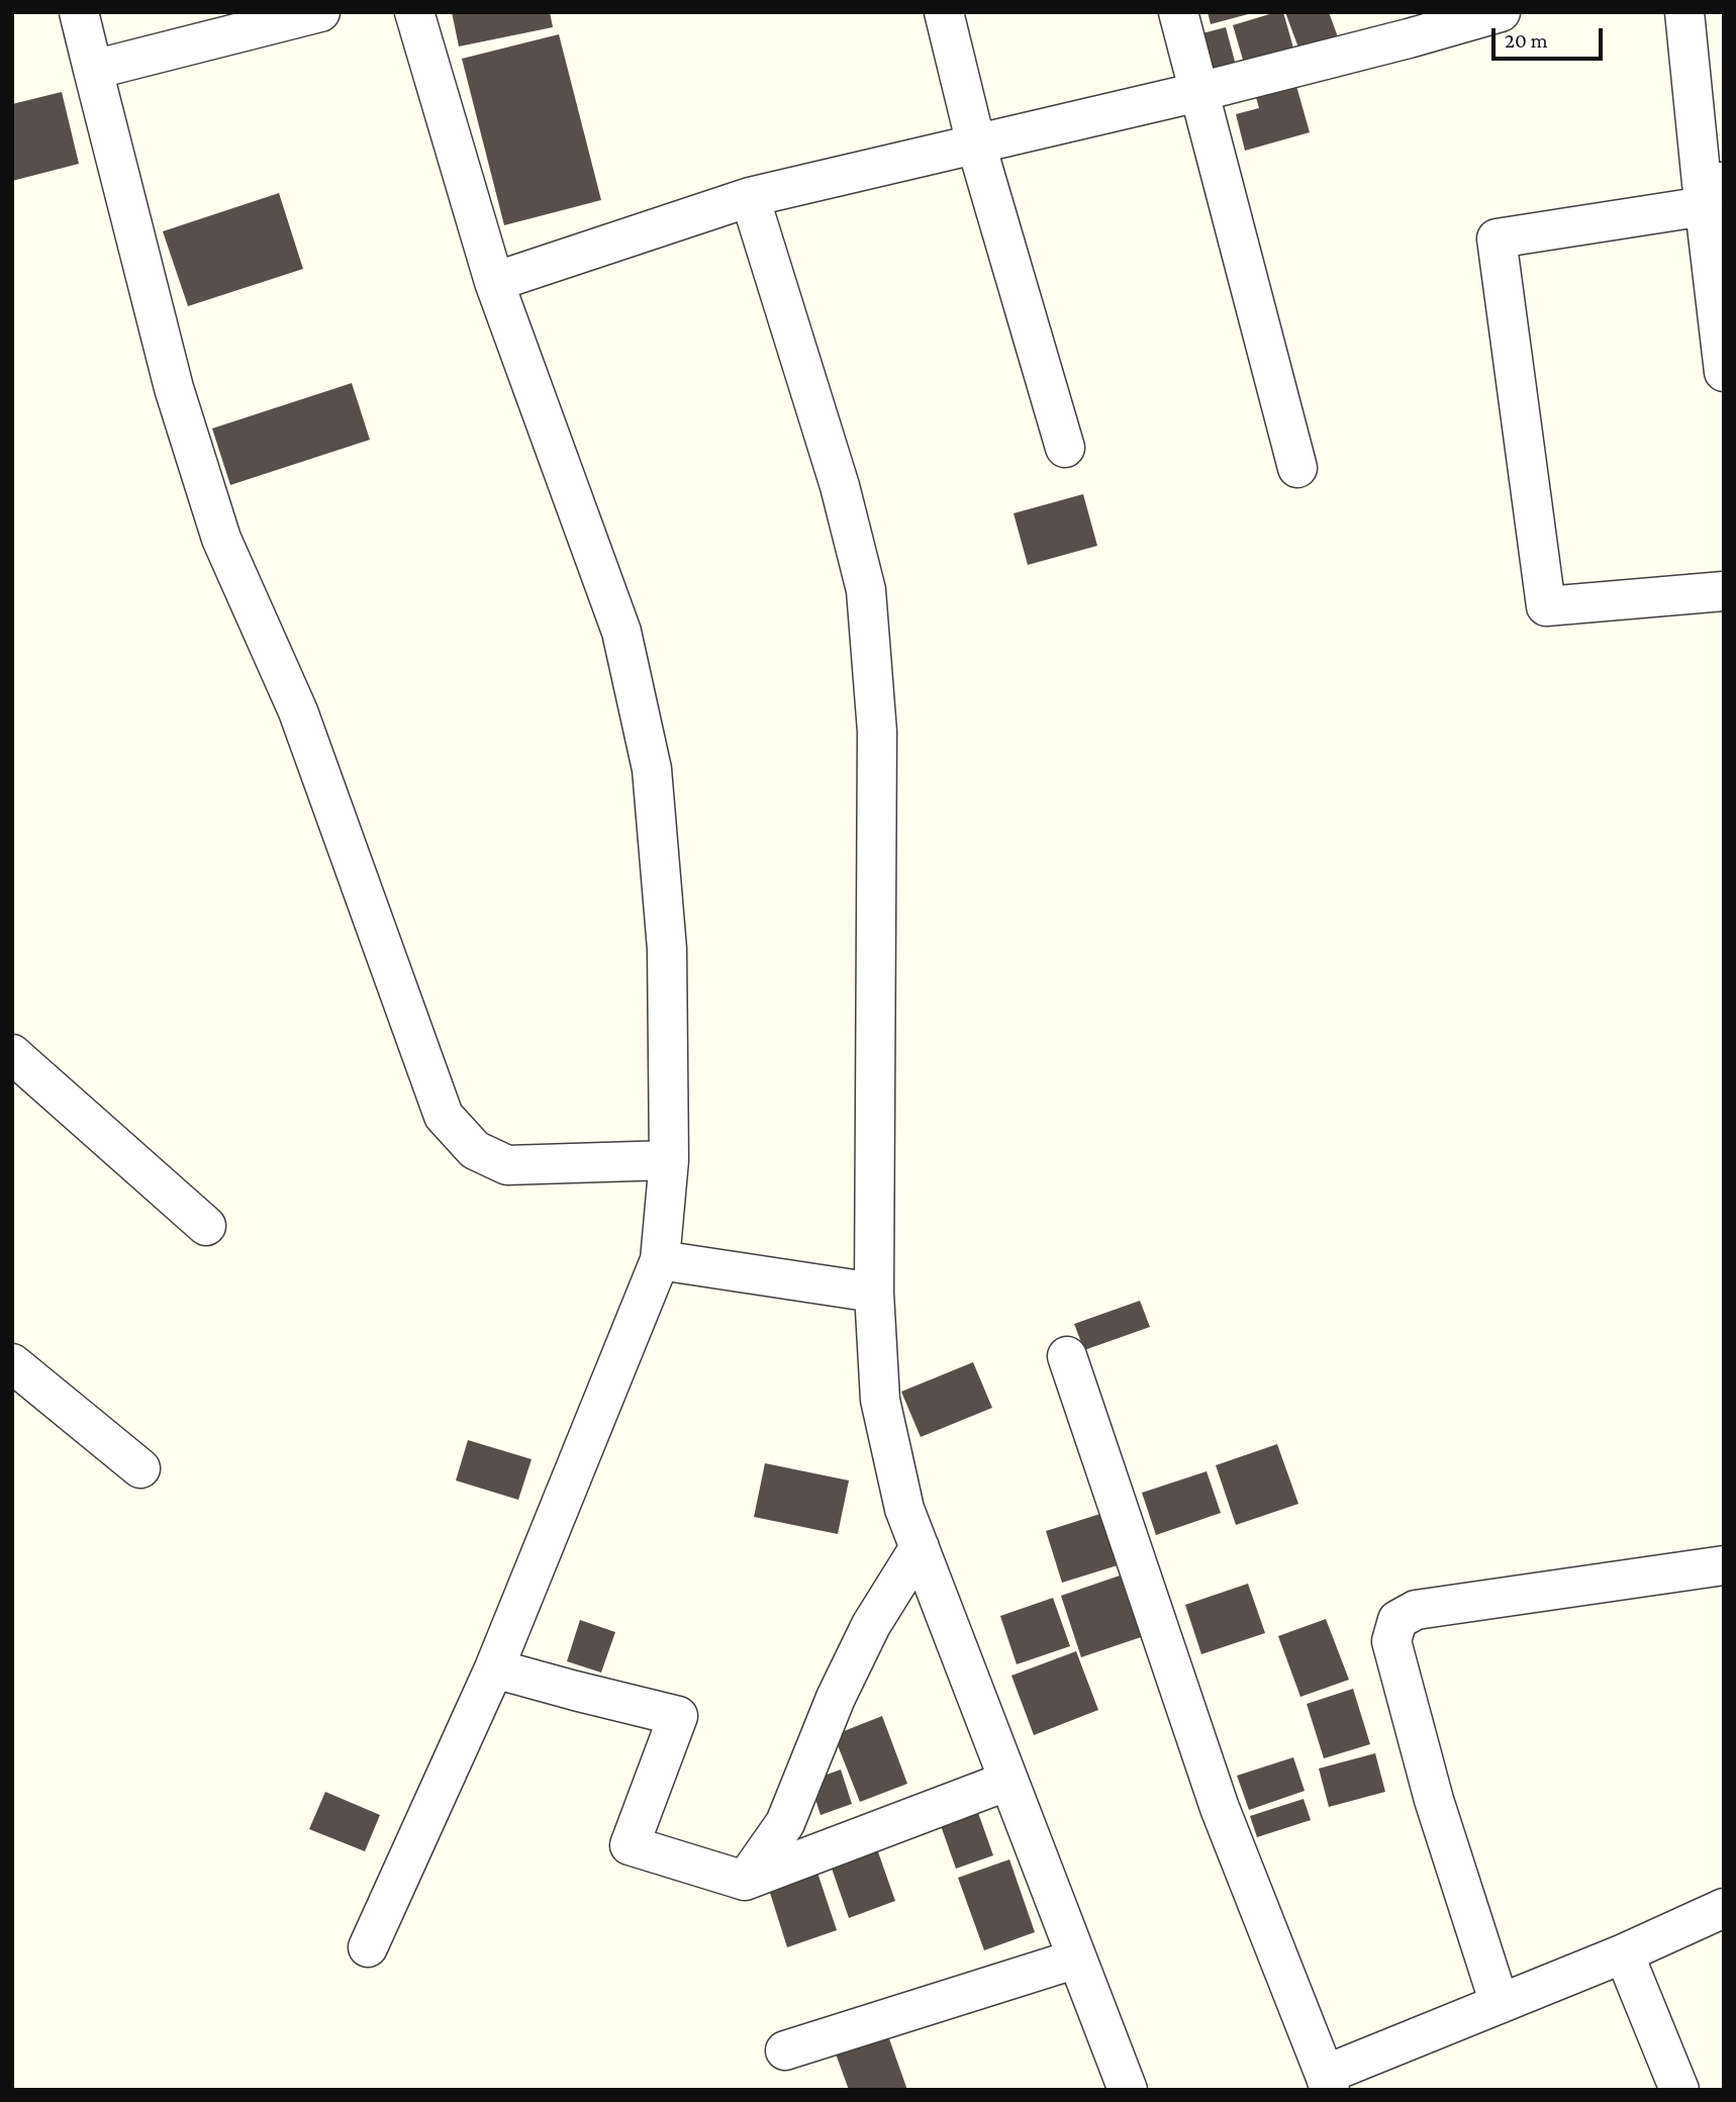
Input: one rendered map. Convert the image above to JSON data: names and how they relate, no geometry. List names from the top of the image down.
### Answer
{
  "scale_bar": "20 m"
}
